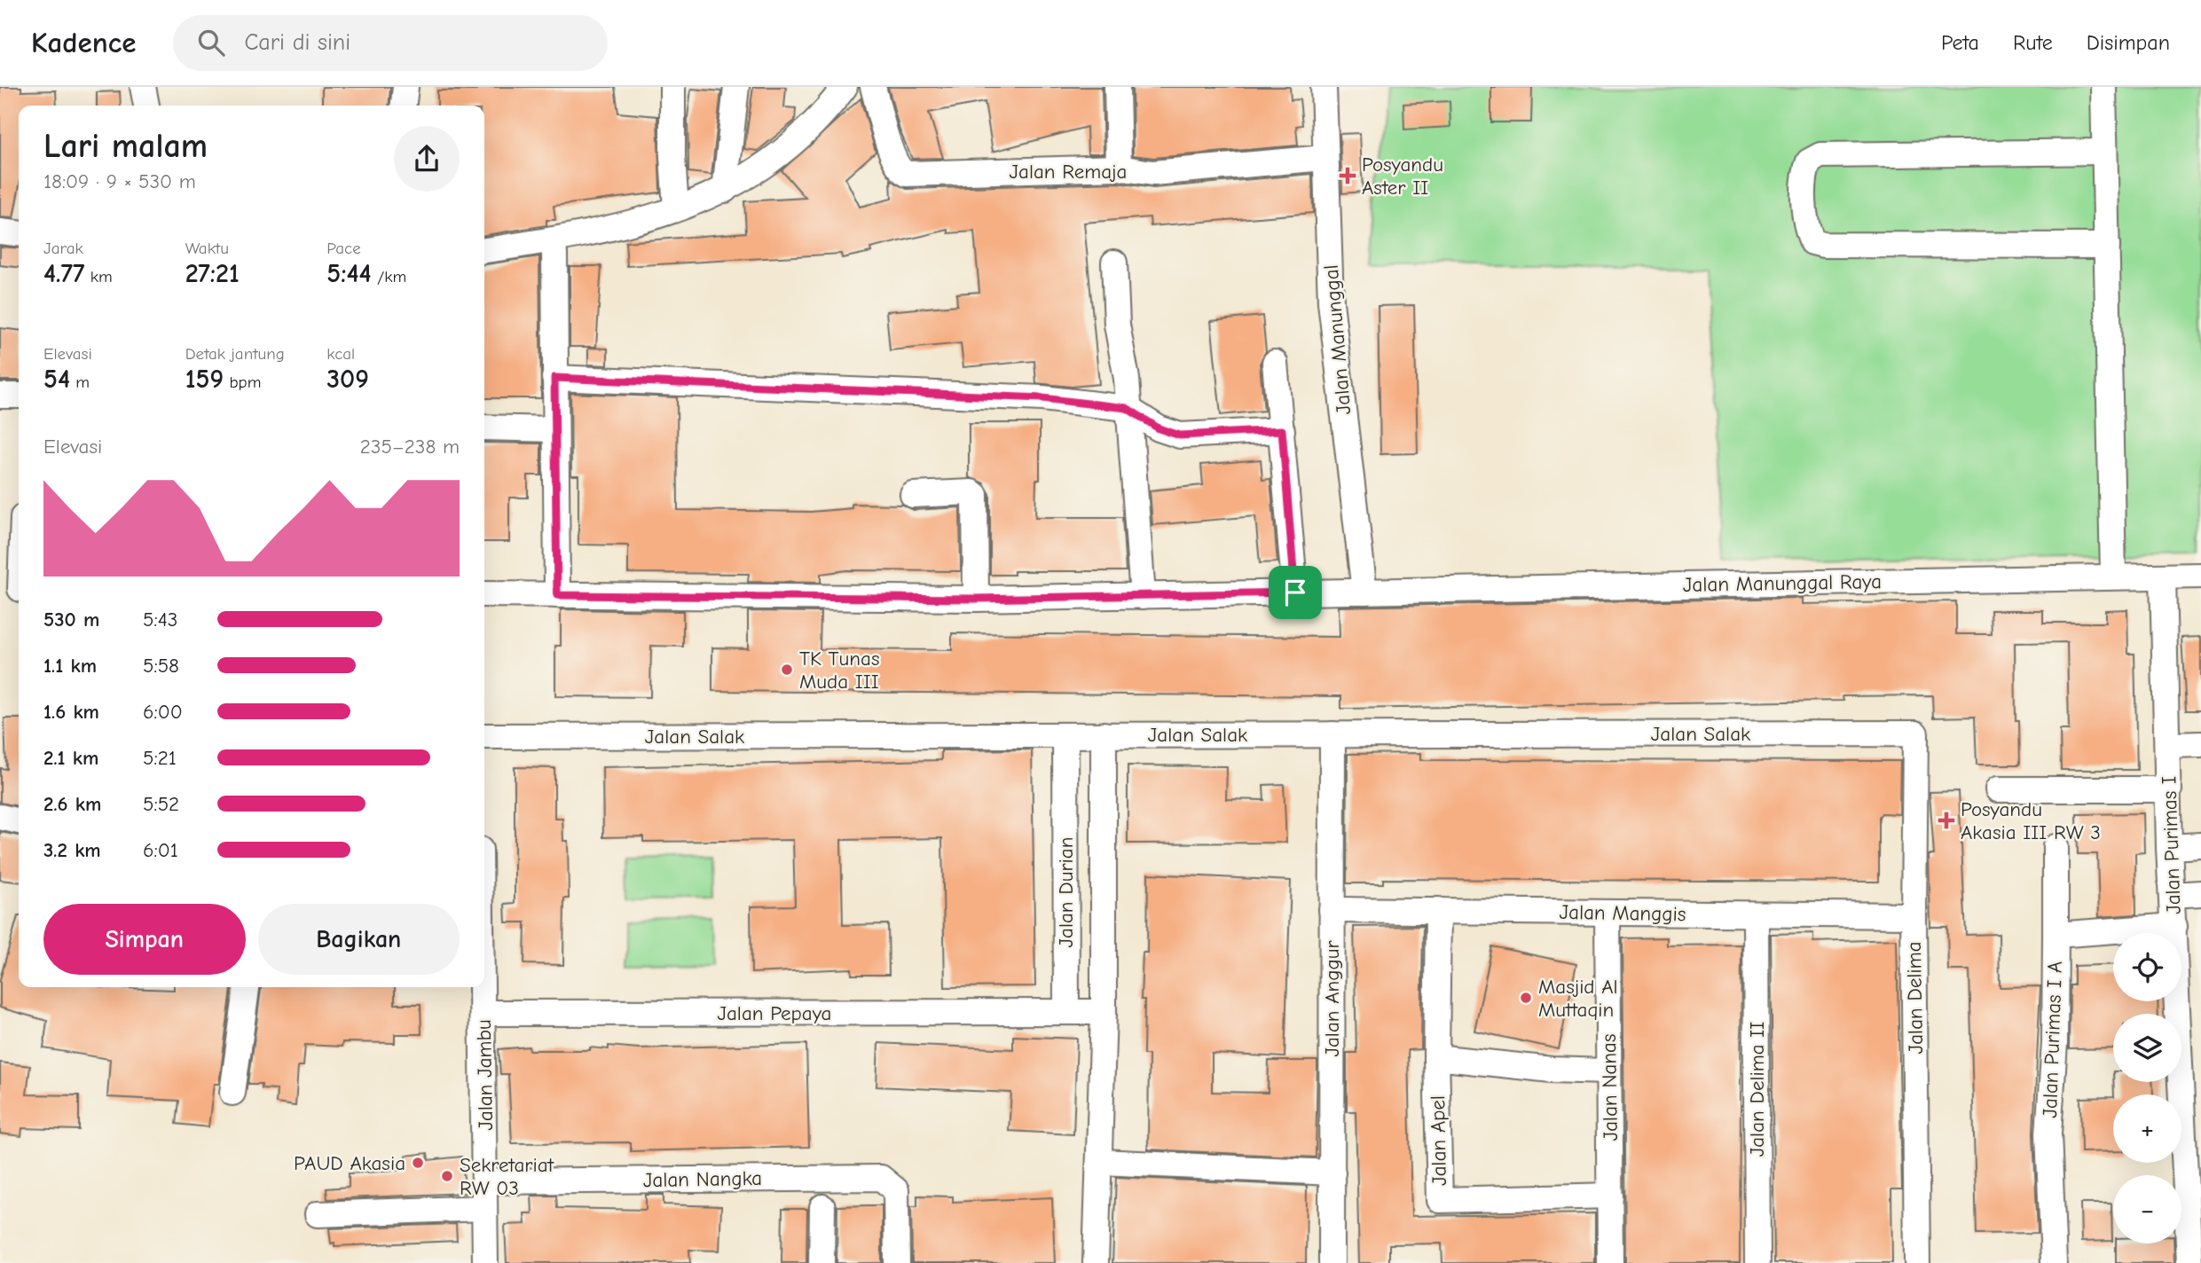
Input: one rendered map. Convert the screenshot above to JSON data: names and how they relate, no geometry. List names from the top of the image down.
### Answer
{
  "streets": {
    "street": [
      "Jalan Remaja",
      "Jalan Manunggal",
      "Jalan Manunggal Raya",
      "Jalan Salak",
      "Jalan Purimas I",
      "Jalan Durian",
      "Jalan Manggis",
      "Jalan Delima",
      "Jalan Anggur",
      "Jalan Pepaya",
      "Jalan Purimas I A",
      "Jalan Jambu",
      "Jalan Nanas",
      "Jalan Delima II",
      "Jalan Apel",
      "Jalan Nangka"
    ]
  },
  "crossings": [
    ["Jalan Remaja", "Jalan Manunggal"],
    ["Jalan Manunggal", "Jalan Manunggal Raya"],
    ["Jalan Manunggal Raya", "Jalan Purimas I"],
    ["Jalan Salak", "Jalan Durian"],
    ["Jalan Salak", "Jalan Delima"],
    ["Jalan Salak", "Jalan Anggur"],
    ["Jalan Purimas I", "Jalan Purimas I A"],
    ["Jalan Durian", "Jalan Pepaya"],
    ["Jalan Manggis", "Jalan Delima"],
    ["Jalan Manggis", "Jalan Anggur"],
    ["Jalan Manggis", "Jalan Nanas"],
    ["Jalan Manggis", "Jalan Delima II"],
    ["Jalan Manggis", "Jalan Apel"],
    ["Jalan Pepaya", "Jalan Jambu"],
    ["Jalan Jambu", "Jalan Nangka"],
    ["Jalan Nanas", "Jalan Apel"]
  ],
  "places": {
    "health": ["Posyandu Aster II", "Posyandu Akasia III RW 3"],
    "other": [
      "TK Tunas Muda III",
      "Masjid Al Muttaqin",
      "PAUD Akasia",
      "Sekretariat RW 03"
    ]
  },
  "page": {
    "header": "Kadence",
    "search": "Cari di sini",
    "nav": ["Peta", "Rute", "Disimpan"],
    "heading": ["Lari malam", "18:09 · 9 × 530 m"],
    "stats": [
      ["Jarak", "4.77 km"],
      ["Waktu", "27:21"],
      ["Pace", "5:44 /km"],
      ["Elevasi", "54 m"],
      ["Detak jantung", "159 bpm"],
      ["kcal", "309"]
    ],
    "chart": ["Elevasi", "235–238 m"],
    "list": [
      {
        "name": "530 m",
        "note": "5:43"
      },
      {
        "name": "1.1 km",
        "note": "5:58"
      },
      {
        "name": "1.6 km",
        "note": "6:00"
      },
      {
        "name": "2.1 km",
        "note": "5:21"
      },
      {
        "name": "2.6 km",
        "note": "5:52"
      },
      {
        "name": "3.2 km",
        "note": "6:01"
      }
    ],
    "buttons": ["Simpan", "Bagikan"],
    "map_buttons": ["+", "−"]
  }
}
